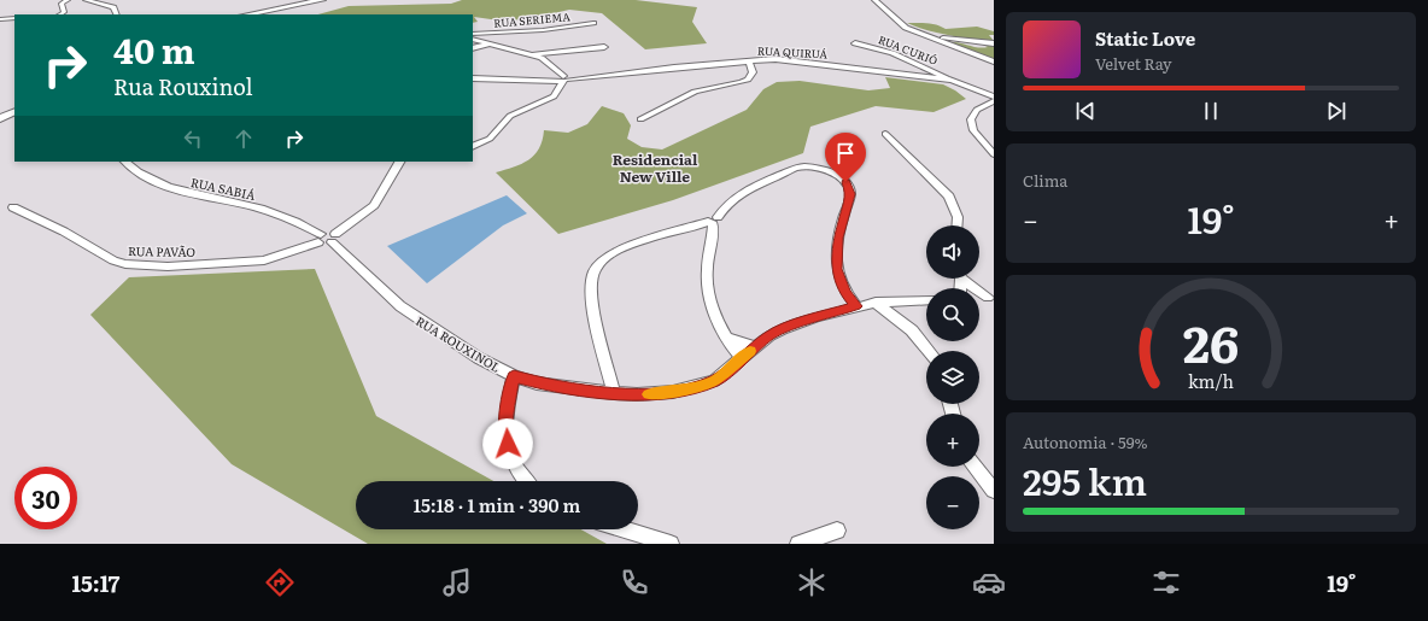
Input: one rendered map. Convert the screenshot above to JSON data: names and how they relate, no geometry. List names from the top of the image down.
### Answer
{
  "streets": {
    "street": [
      "RUA SERIEMA",
      "RUA CURIÓ",
      "RUA QUIRUÁ",
      "RUA SABIÁ",
      "RUA PAVÃO",
      "RUA ROUXINOL"
    ]
  },
  "crossings": [
    ["RUA CURIÓ", "RUA QUIRUÁ"],
    ["RUA SABIÁ", "RUA PAVÃO"]
  ],
  "districts": ["Residencial New Ville"],
  "page": {
    "turn": ["40 m", "Rua Rouxinol"],
    "song": ["Static Love", "Velvet Ray"],
    "tile": [
      "Clima",
      ["Autonomia · 59%", "295 km"]
    ],
    "heat": ["−", "19°", "+"],
    "map_buttons": ["+", "−"],
    "limit": "30",
    "trip": "15:18 · 1 min · 390 m",
    "tabs": ["15:17", "19°"],
    "gauge": ["26", "km/h"]
  }
}
